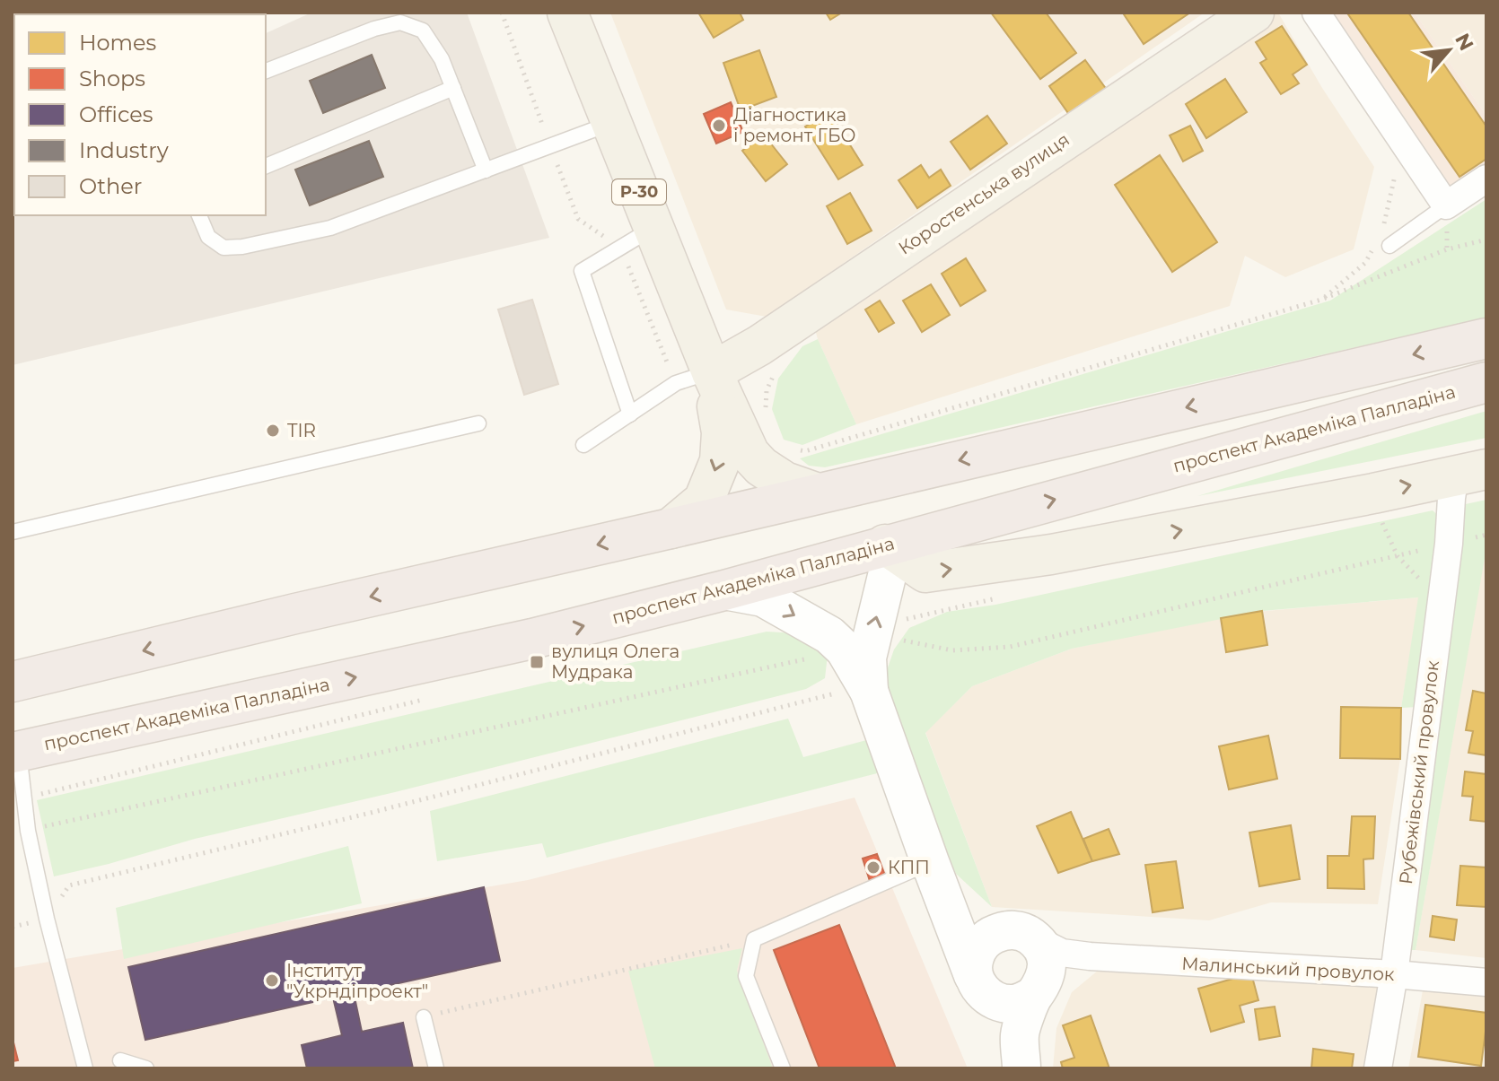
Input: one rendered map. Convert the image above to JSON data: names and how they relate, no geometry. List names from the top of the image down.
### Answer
{
  "streets": {
    "highway": ["проспект Академіка Палладіна"],
    "main road": ["Р-30", "Коростенська вулиця"],
    "street": ["Рубежівський провулок", "Малинський провулок"]
  },
  "crossings": [
    ["Р-30", "Коростенська вулиця"],
    ["Рубежівський провулок", "Малинський провулок"]
  ],
  "places": {
    "other": [
      "Діагностика і ремонт ГБО",
      "TIR",
      "КПП",
      "Інститут \"Укрндіпроект\""
    ],
    "transit": ["вулиця Олега Мудрака"]
  },
  "legend": [
    "Homes",
    "Shops",
    "Offices",
    "Industry",
    "Other"
  ],
  "north": "top right"
}
